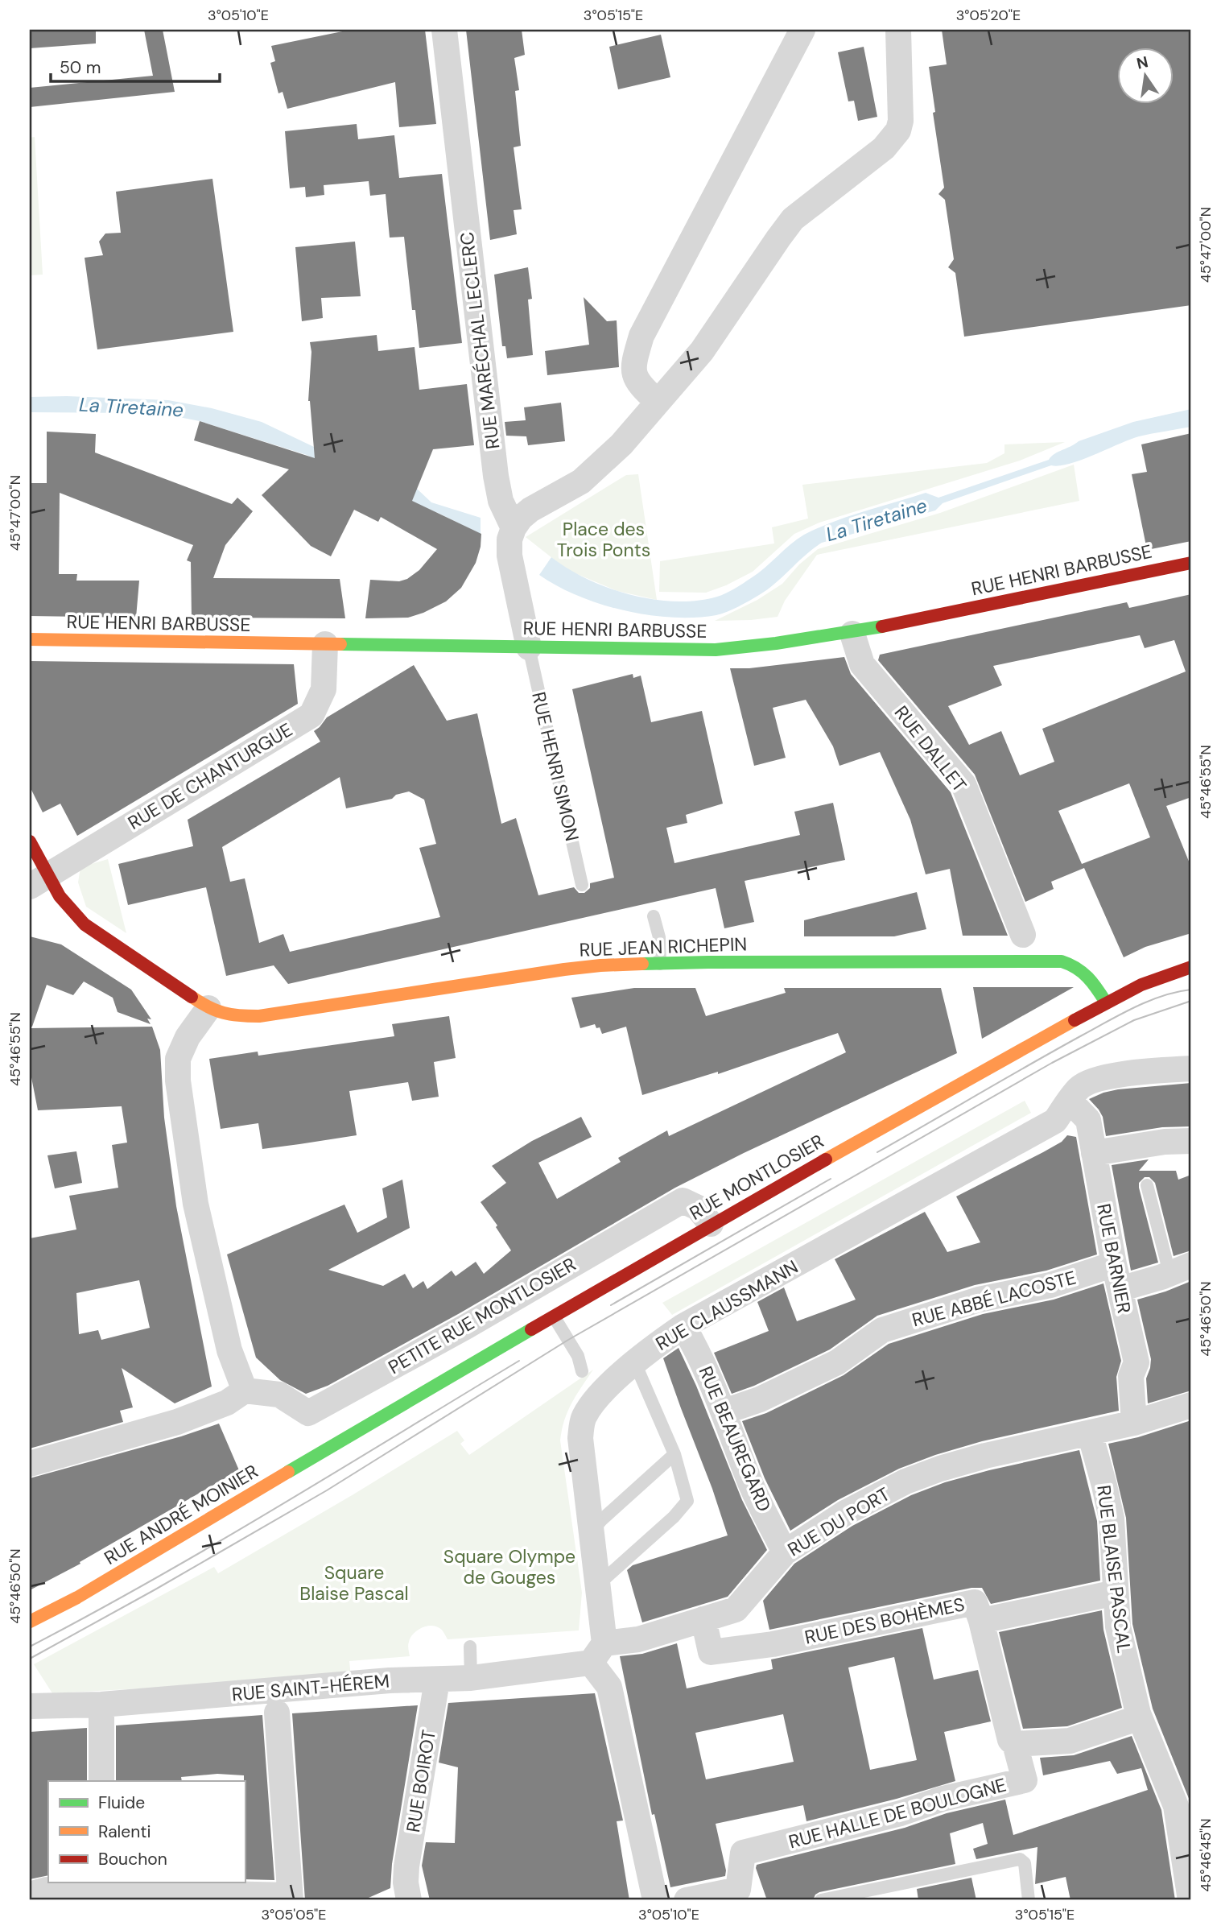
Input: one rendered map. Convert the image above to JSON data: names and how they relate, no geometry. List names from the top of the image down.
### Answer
{
  "streets": {
    "street": [
      "RUE MARÉCHAL LECLERC",
      "RUE HENRI BARBUSSE",
      "RUE DALLET",
      "RUE DE CHANTURGUE",
      "RUE JEAN RICHEPIN",
      "RUE MONTLOSIER",
      "RUE BARNIER",
      "RUE ABBÉ LACOSTE",
      "RUE CLAUSSMANN",
      "PETITE RUE MONTLOSIER",
      "RUE BEAUREGARD",
      "RUE ANDRÉ MOINIER",
      "RUE DU PORT",
      "RUE BLAISE PASCAL",
      "RUE DES BOHÈMES",
      "RUE SAINT-HÉREM",
      "RUE BOIROT",
      "RUE HALLE DE BOULOGNE"
    ],
    "lane": ["RUE HENRI SIMON"]
  },
  "crossings": [
    ["RUE HENRI BARBUSSE", "RUE DALLET"],
    ["RUE HENRI BARBUSSE", "RUE HENRI SIMON"],
    ["RUE HENRI BARBUSSE", "RUE DE CHANTURGUE"],
    ["RUE DE CHANTURGUE", "RUE JEAN RICHEPIN"],
    ["RUE JEAN RICHEPIN", "RUE MONTLOSIER"],
    ["RUE MONTLOSIER", "PETITE RUE MONTLOSIER"],
    ["RUE MONTLOSIER", "RUE ANDRÉ MOINIER"],
    ["RUE BARNIER", "RUE ABBÉ LACOSTE"],
    ["RUE BARNIER", "RUE CLAUSSMANN"],
    ["RUE BARNIER", "RUE DU PORT"],
    ["RUE ABBÉ LACOSTE", "RUE BEAUREGARD"],
    ["RUE CLAUSSMANN", "RUE BEAUREGARD"],
    ["RUE CLAUSSMANN", "RUE DU PORT"],
    ["RUE CLAUSSMANN", "RUE SAINT-HÉREM"],
    ["RUE BEAUREGARD", "RUE DU PORT"],
    ["RUE DU PORT", "RUE BLAISE PASCAL"],
    ["RUE DU PORT", "RUE DES BOHÈMES"],
    ["RUE DU PORT", "RUE SAINT-HÉREM"],
    ["RUE BLAISE PASCAL", "RUE DES BOHÈMES"],
    ["RUE SAINT-HÉREM", "RUE BOIROT"]
  ],
  "water": ["La Tiretaine"],
  "parks": ["Place des Trois Ponts", "Square Olympe de Gouges", "Square Blaise Pascal"],
  "legend": ["Fluide", "Ralenti", "Bouchon"],
  "scale_bar": "50 m",
  "north": "top",
  "coordinates": [
    "3°05'10\"E",
    "3°05'15\"E",
    "3°05'20\"E",
    "45°47'00\"N",
    "45°46'55\"N",
    "45°46'50\"N",
    "45°46'45\"N",
    "3°05'05\"E"
  ]
}
